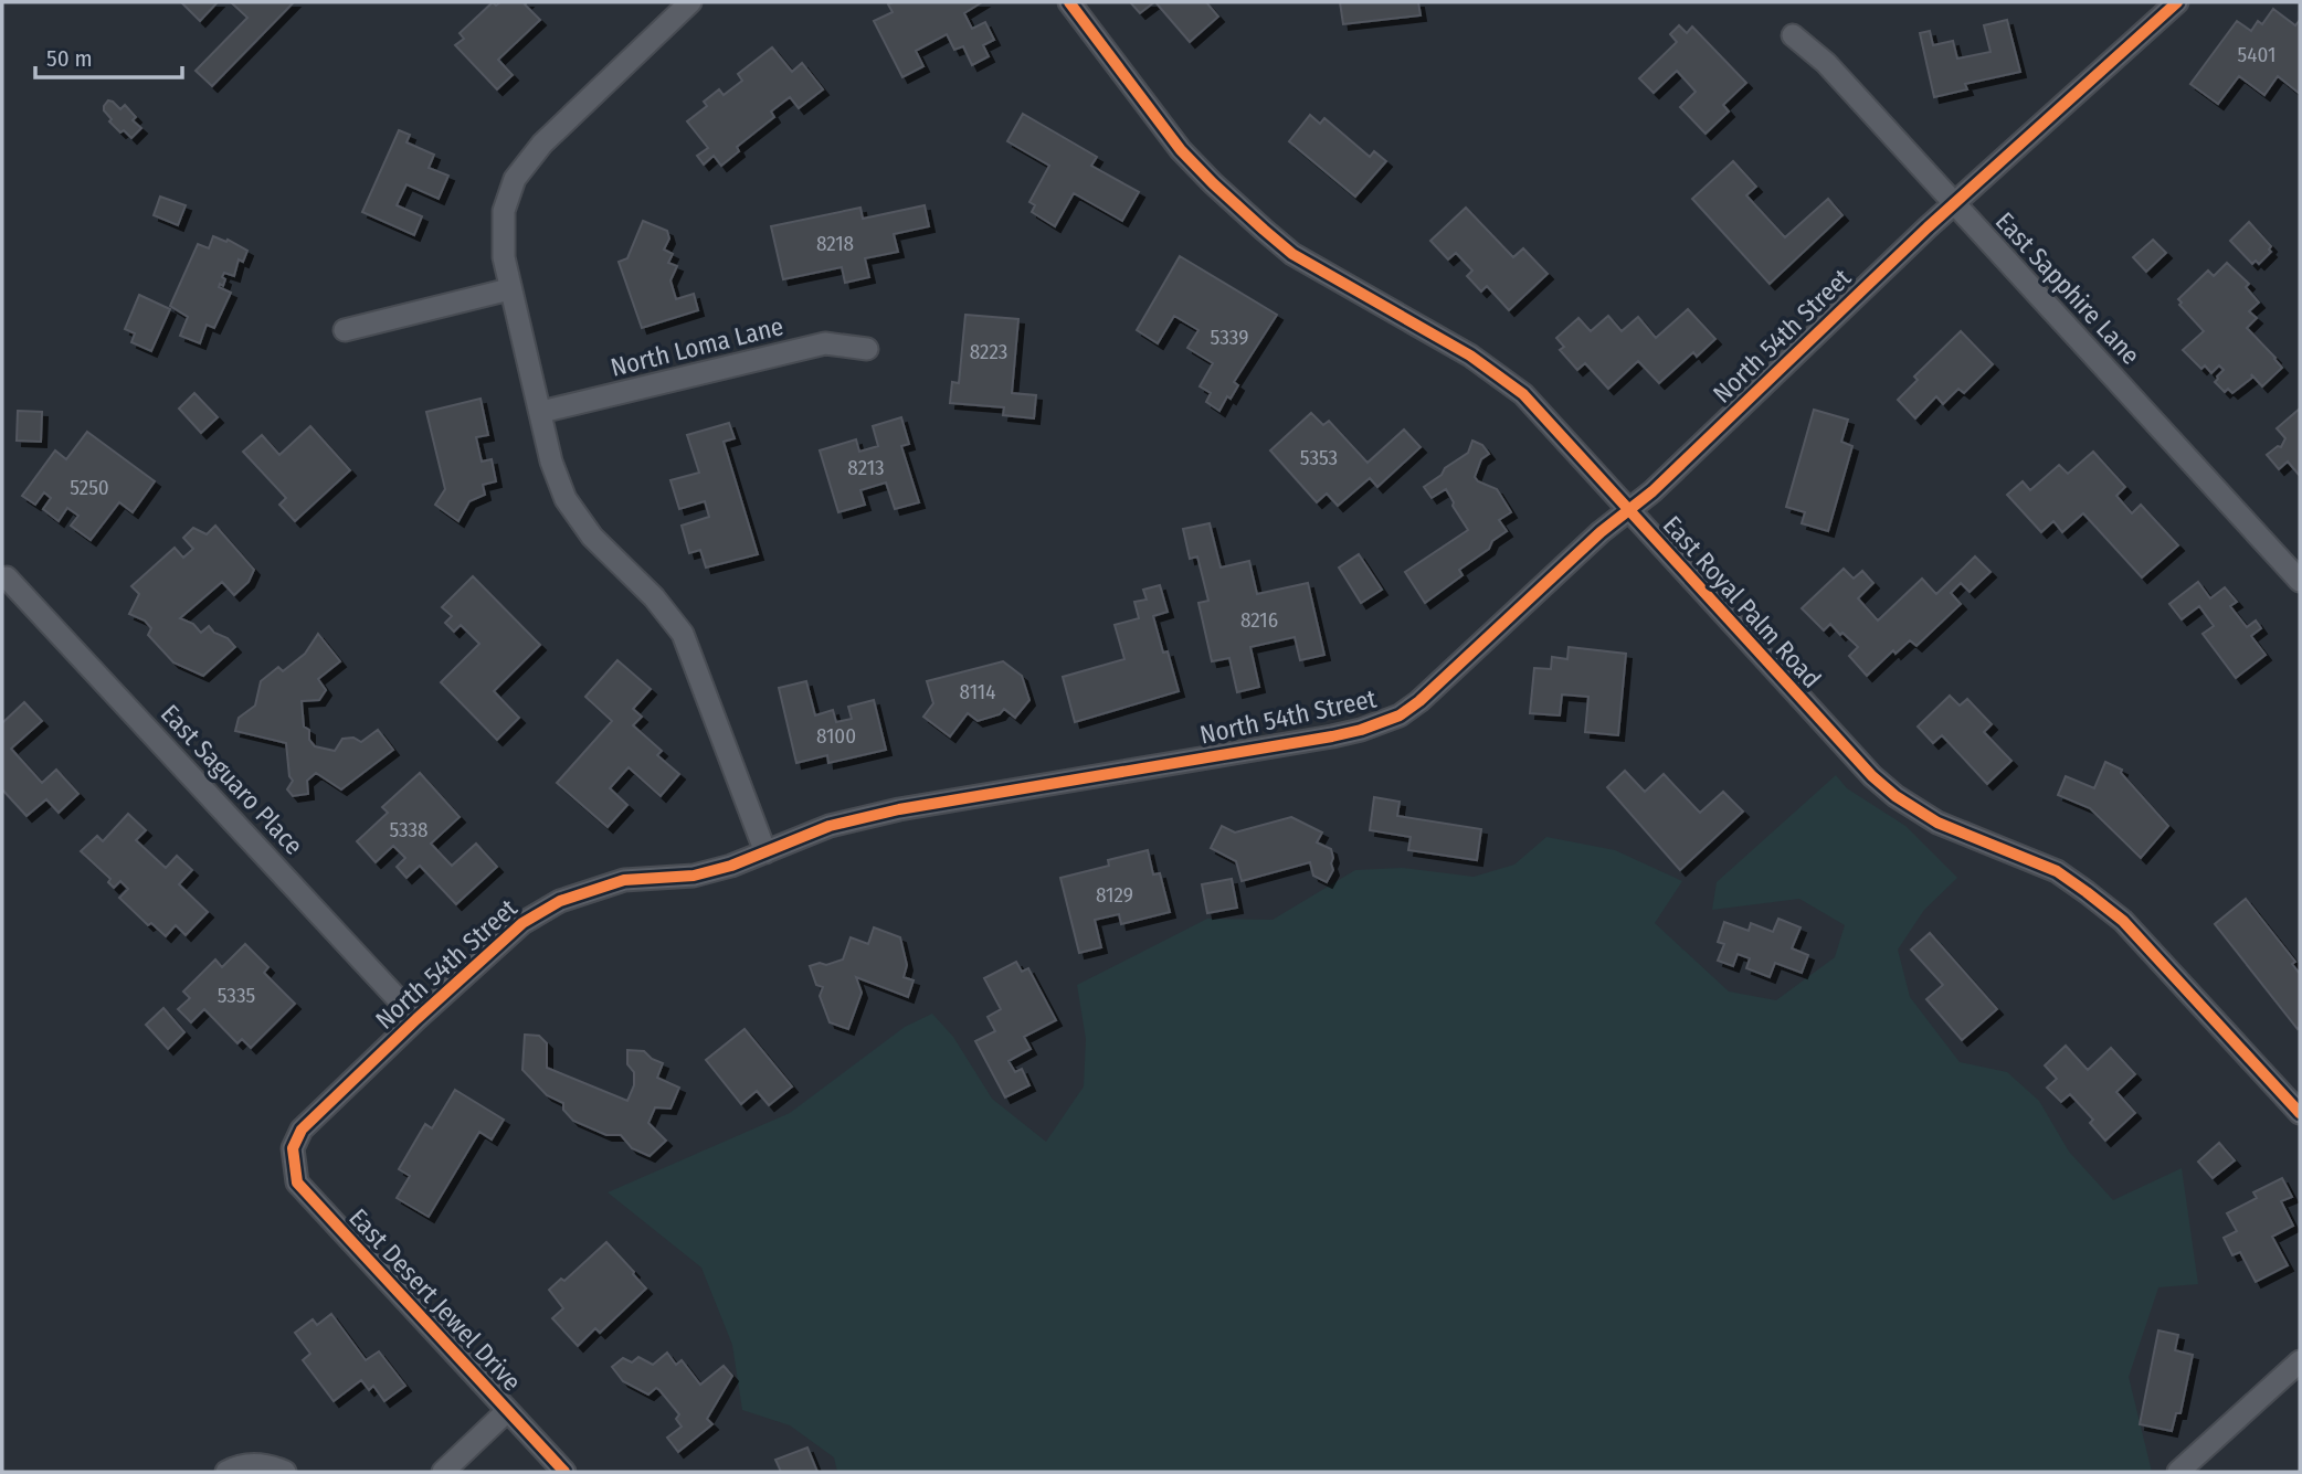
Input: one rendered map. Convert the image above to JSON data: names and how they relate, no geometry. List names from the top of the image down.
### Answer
{
  "streets": {
    "street": [
      "East Sapphire Lane",
      "North 54th Street",
      "North Loma Lane",
      "East Royal Palm Road",
      "East Saguaro Place",
      "East Desert Jewel Drive"
    ]
  },
  "crossings": [
    ["East Sapphire Lane", "North 54th Street"],
    ["North 54th Street", "East Royal Palm Road"],
    ["North 54th Street", "East Saguaro Place"],
    ["North 54th Street", "East Desert Jewel Drive"]
  ],
  "house_numbers": [
    "5401",
    "8218",
    "5339",
    "8223",
    "5353",
    "8213",
    "5250",
    "8216",
    "8114",
    "8100",
    "5338",
    "8129",
    "5335"
  ],
  "scale_bar": "50 m"
}
